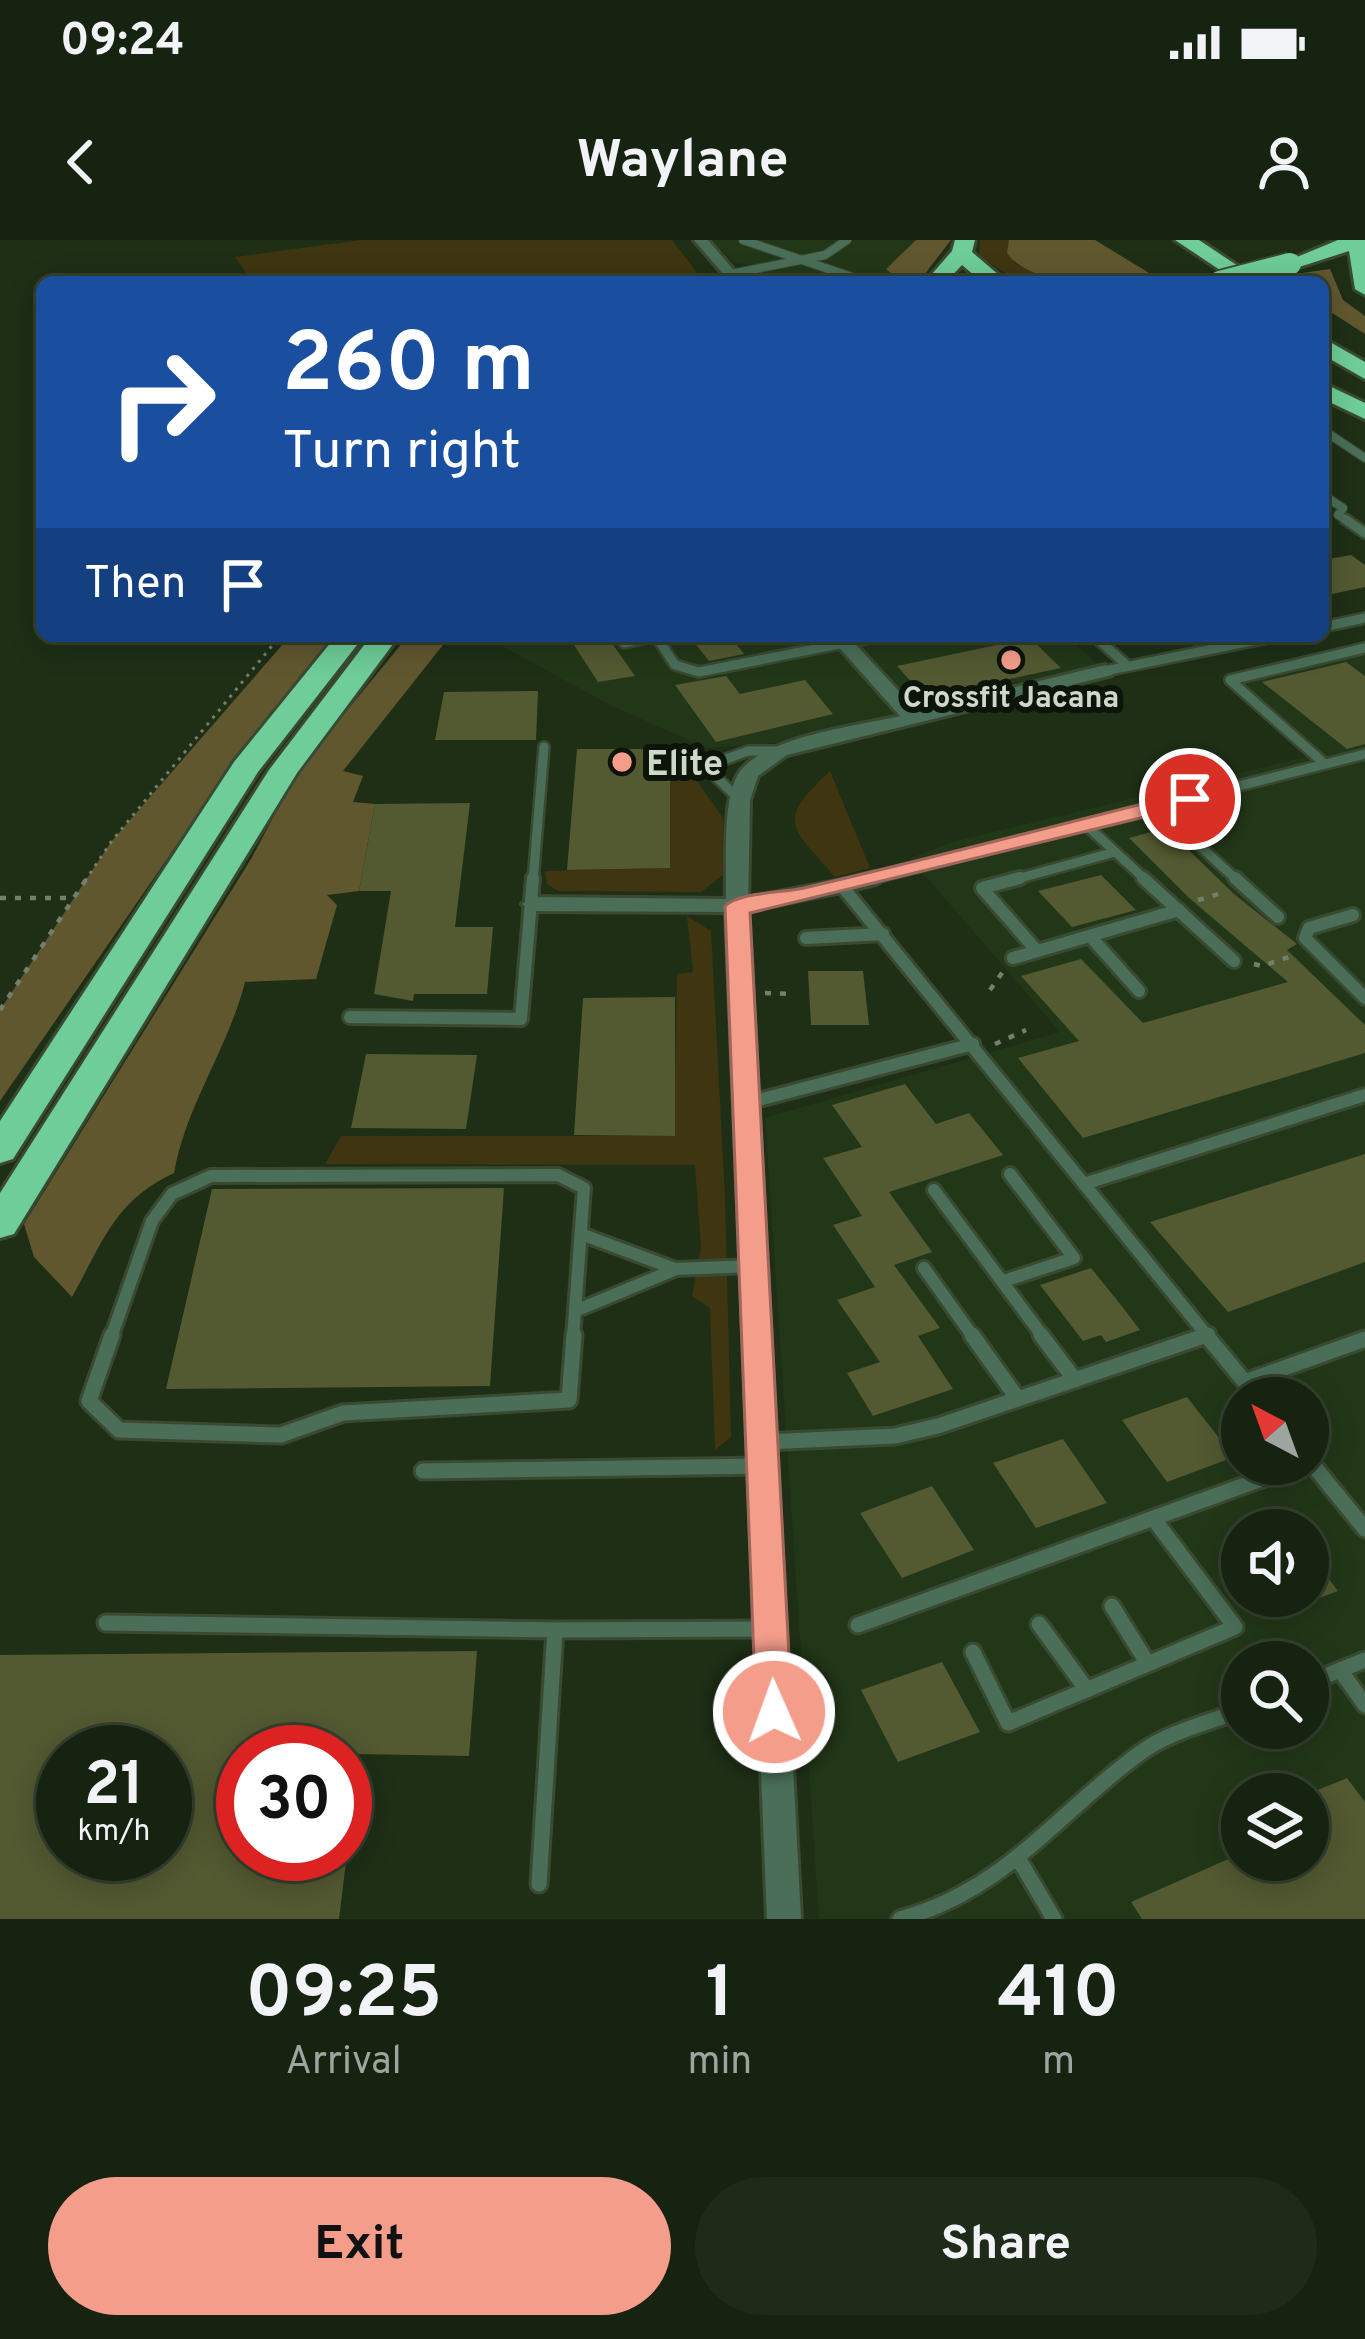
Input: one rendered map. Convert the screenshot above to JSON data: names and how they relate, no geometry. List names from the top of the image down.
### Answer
{
  "places": ["Crossfit Jacana", "Elite"],
  "north": "top left",
  "page": {
    "status": "09:24",
    "header": "Waylane",
    "turn": ["260 m", "Turn right"],
    "then": "Then",
    "speed": "21 km/h",
    "limit": "30",
    "eta": [
      "09:25",
      "Arrival",
      "1",
      "min",
      "410",
      "m"
    ],
    "buttons": ["Exit", "Share"]
  }
}
